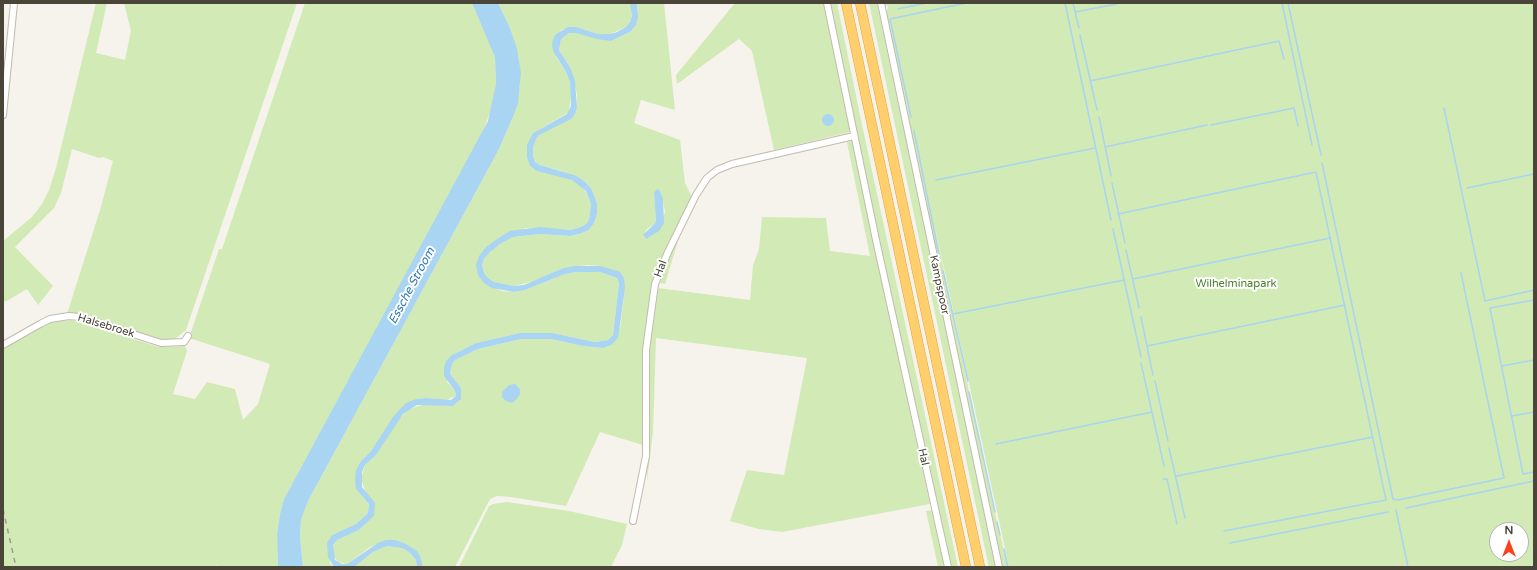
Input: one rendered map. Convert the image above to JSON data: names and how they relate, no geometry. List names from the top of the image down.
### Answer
{
  "streets": {
    "street": ["Hal", "Kampspoor", "Halsebroek"]
  },
  "water": ["Essche Stroom"],
  "parks": ["Wilhelminapark"],
  "north": "top"
}
